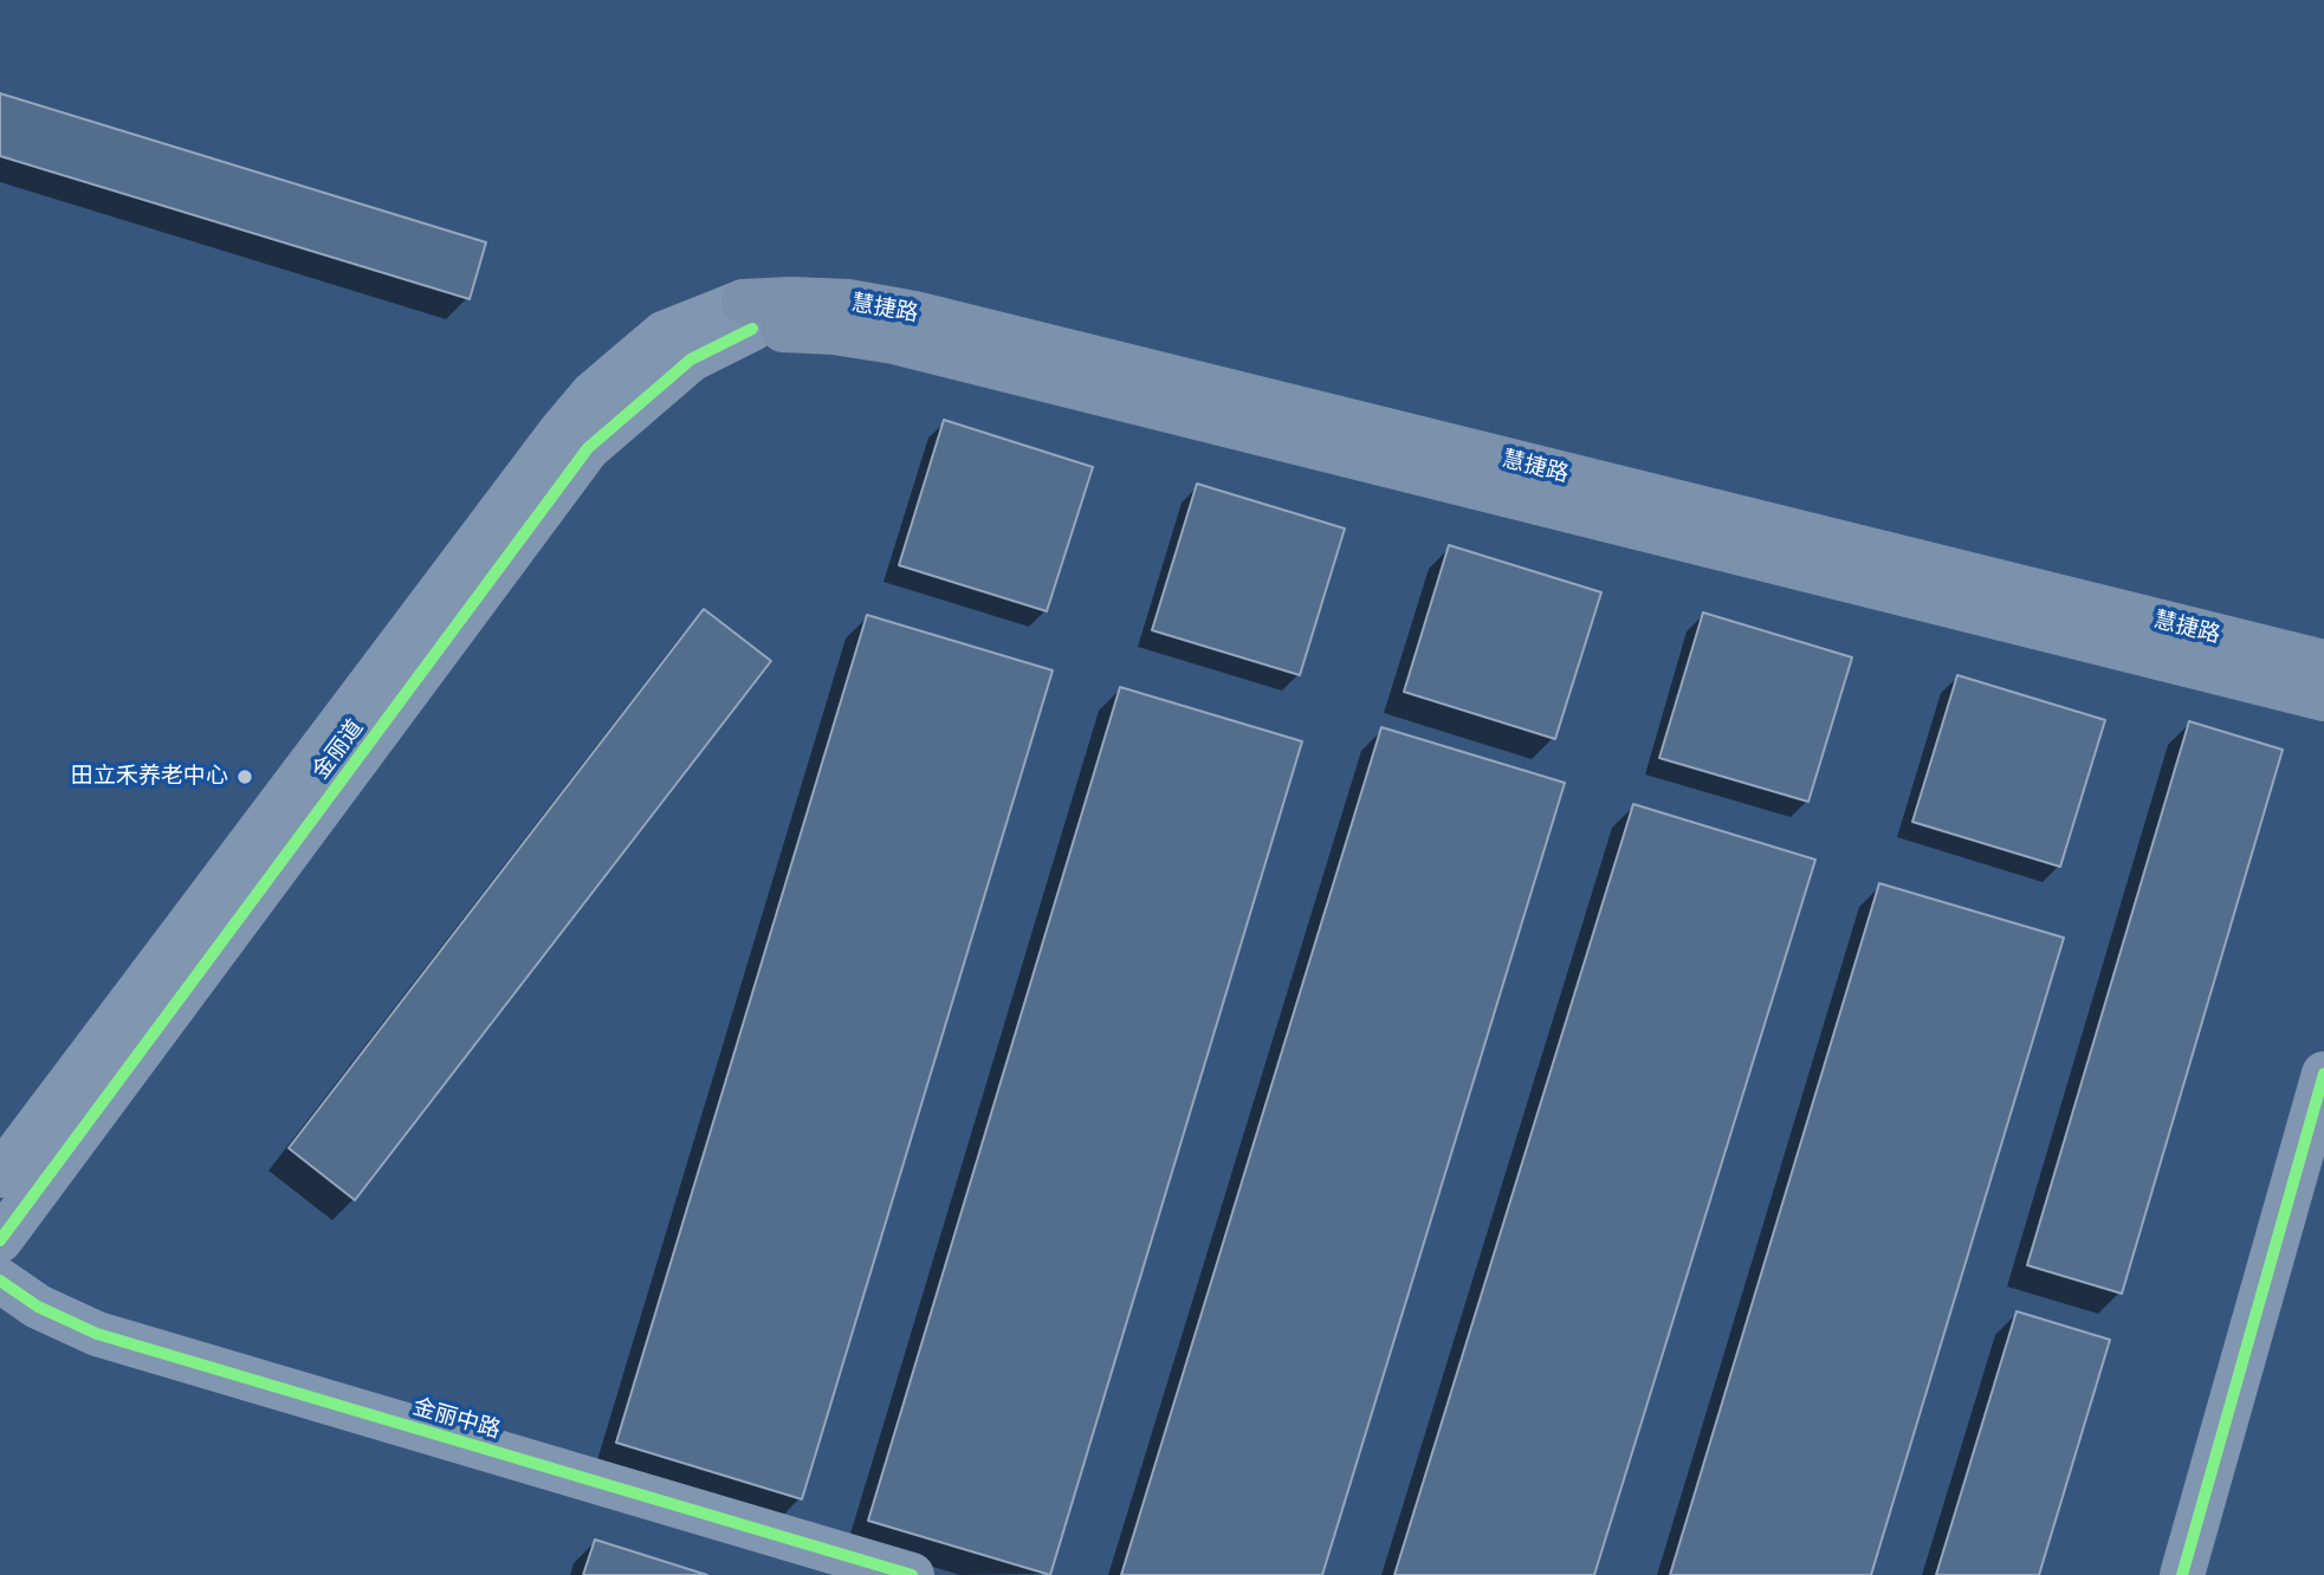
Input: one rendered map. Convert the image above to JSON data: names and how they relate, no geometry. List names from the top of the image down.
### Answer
{
  "streets": {
    "main road": ["慧捷路"],
    "street": ["金丽道", "金丽中路"]
  },
  "crossings": [
    ["慧捷路", "金丽道"]
  ],
  "places": ["田立禾养老中心"]
}
